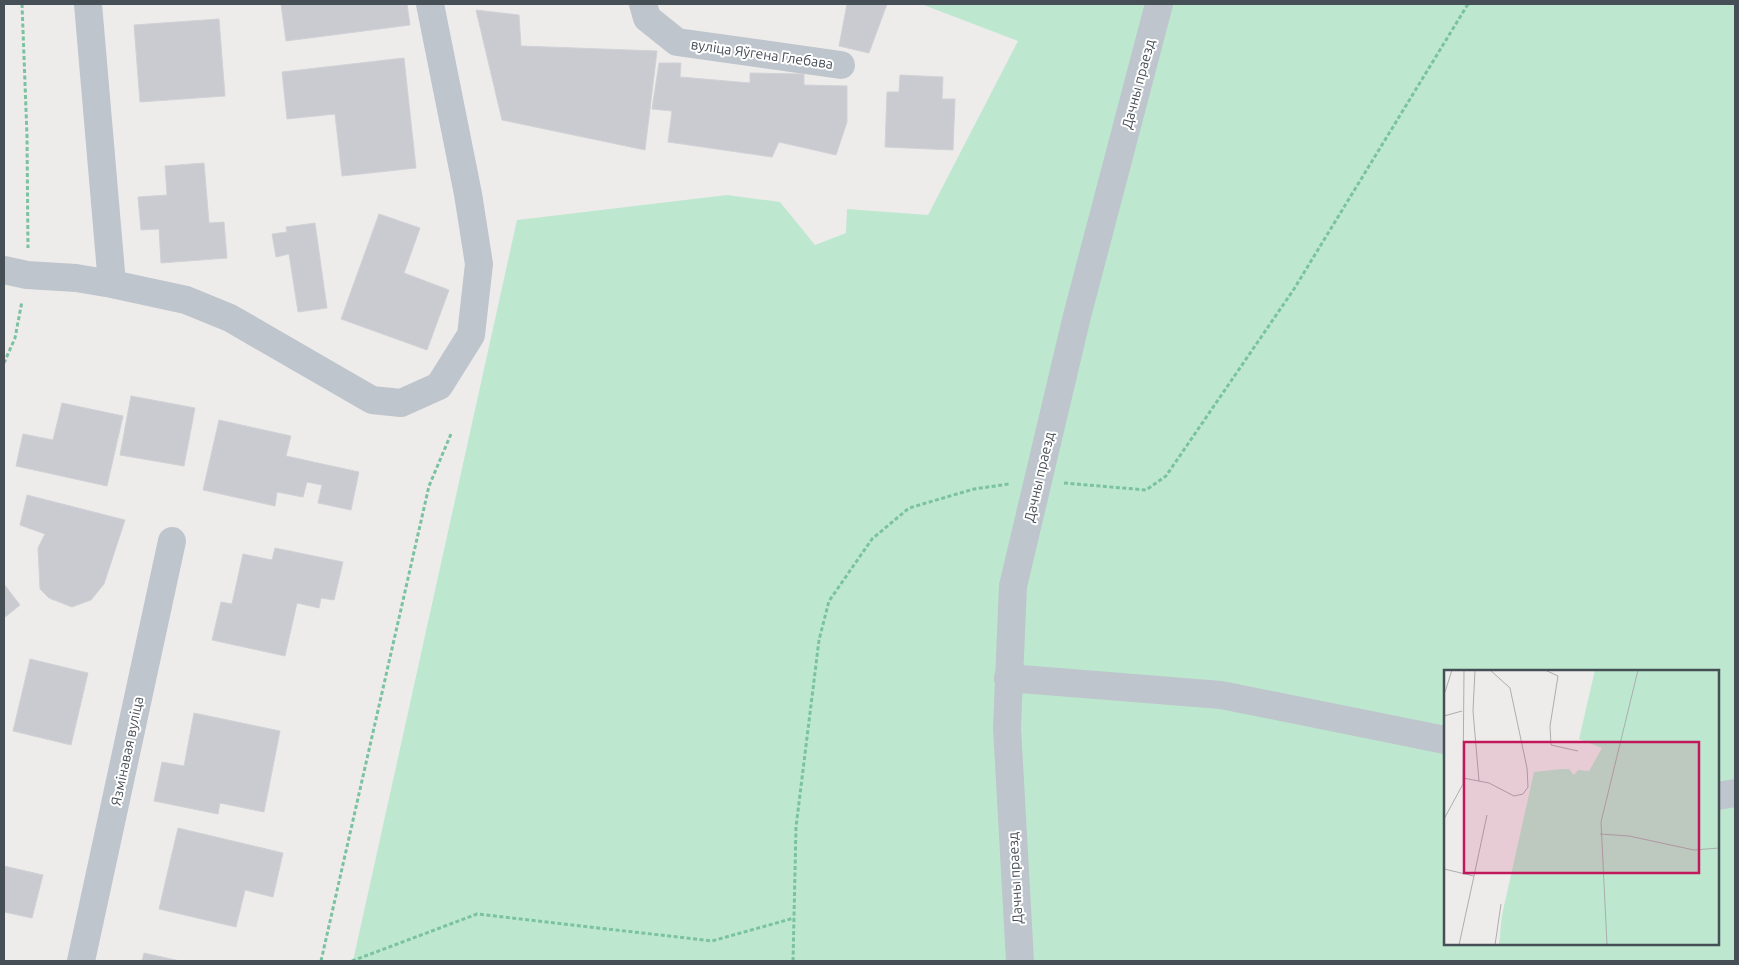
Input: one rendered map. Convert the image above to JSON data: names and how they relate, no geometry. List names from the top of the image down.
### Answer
{
  "streets": {
    "street": ["вуліца Яўгена Глебава", "Дачны праезд", "Язмінавая вуліца"]
  }
}
